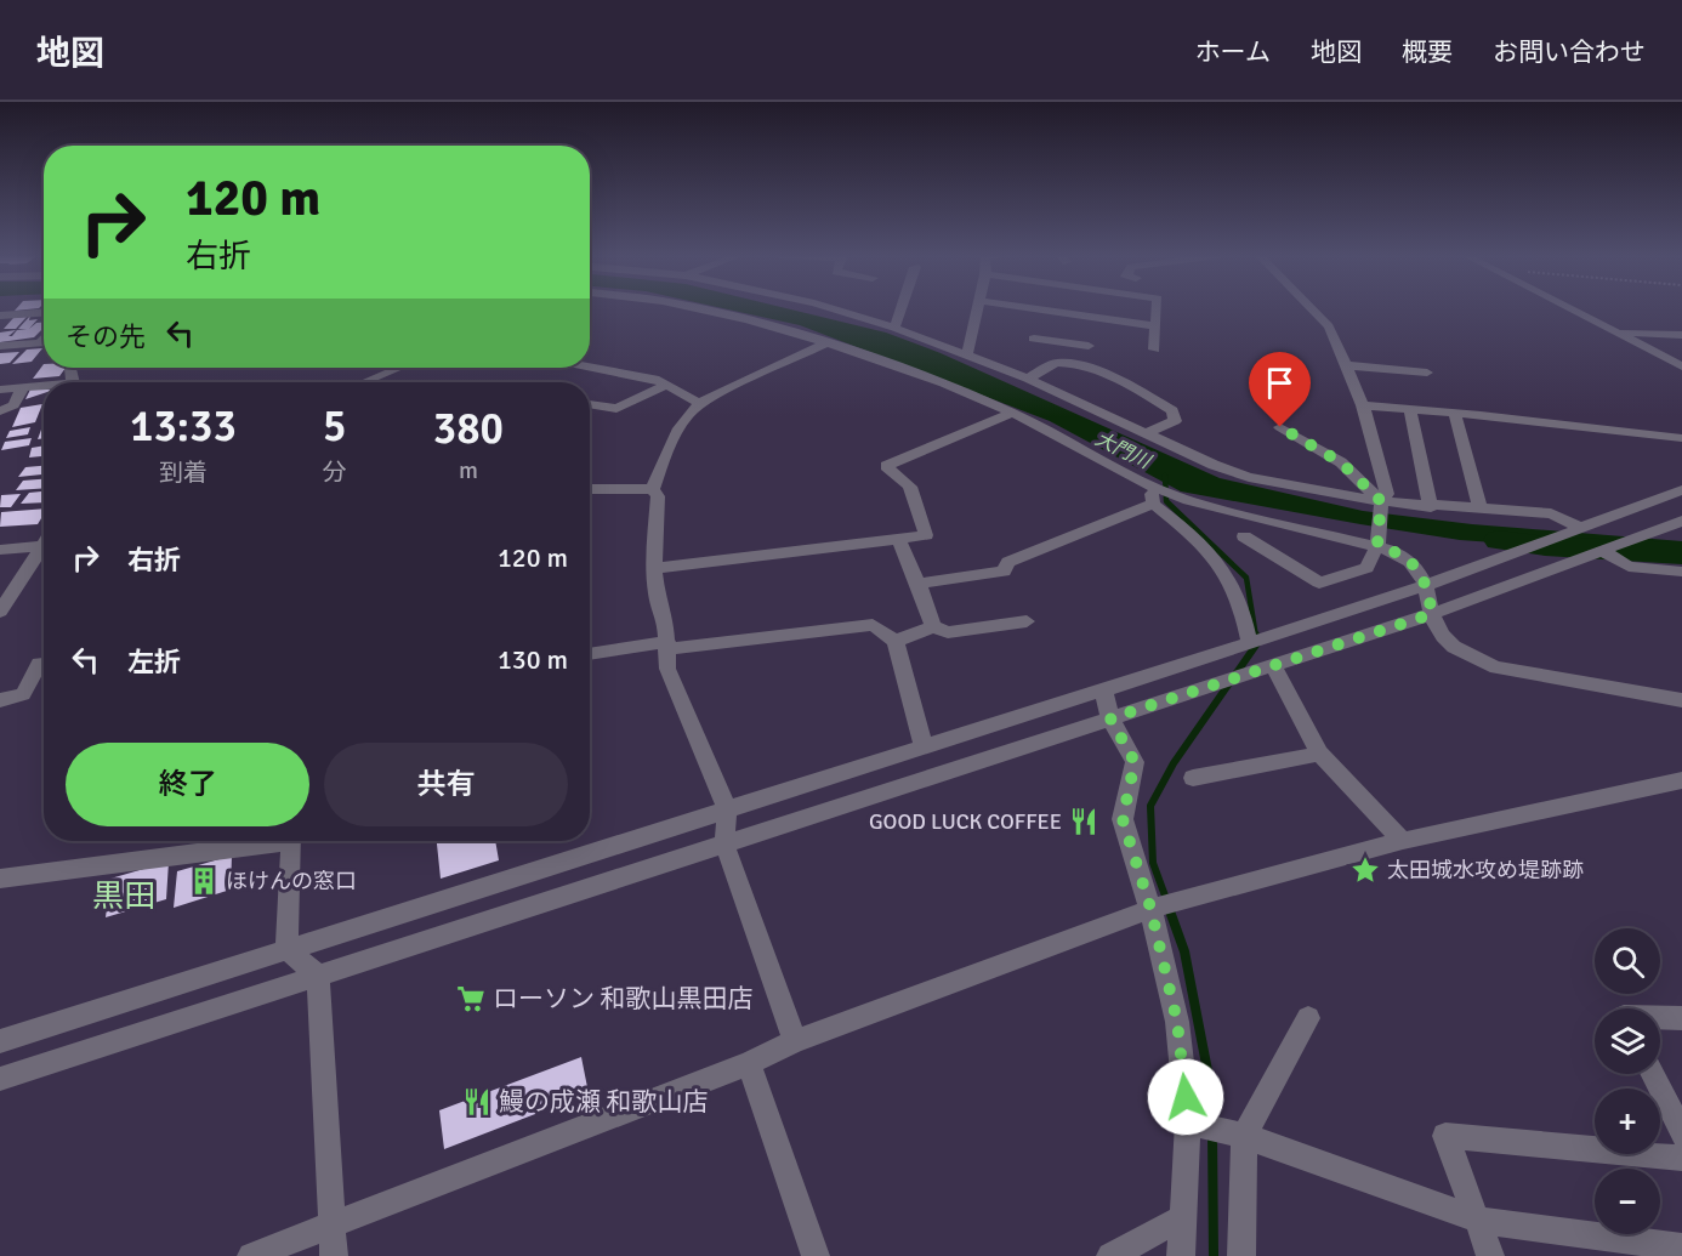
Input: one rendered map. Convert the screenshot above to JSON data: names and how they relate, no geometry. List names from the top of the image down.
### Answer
{
  "districts": ["黒田"],
  "water": ["大門川"],
  "places": {
    "restaurant": ["GOOD LUCK COFFEE", "鰻の成瀬 和歌山店"],
    "place": ["太田城水攻め堤跡跡"],
    "building": ["ほけんの窓口"],
    "supermarket": ["ローソン 和歌山黒田店"]
  },
  "page": {
    "header": "地図",
    "nav": [
      "ホーム",
      "地図",
      "概要",
      "お問い合わせ"
    ],
    "turn": ["120 m", "右折"],
    "then": "その先",
    "eta": [
      "13:33",
      "到着",
      "5",
      "分",
      "380",
      "m"
    ],
    "list": [
      {
        "name": "右折",
        "value": "120 m"
      },
      {
        "name": "左折",
        "value": "130 m"
      }
    ],
    "buttons": ["終了", "共有"],
    "map_buttons": ["+", "−"]
  }
}
